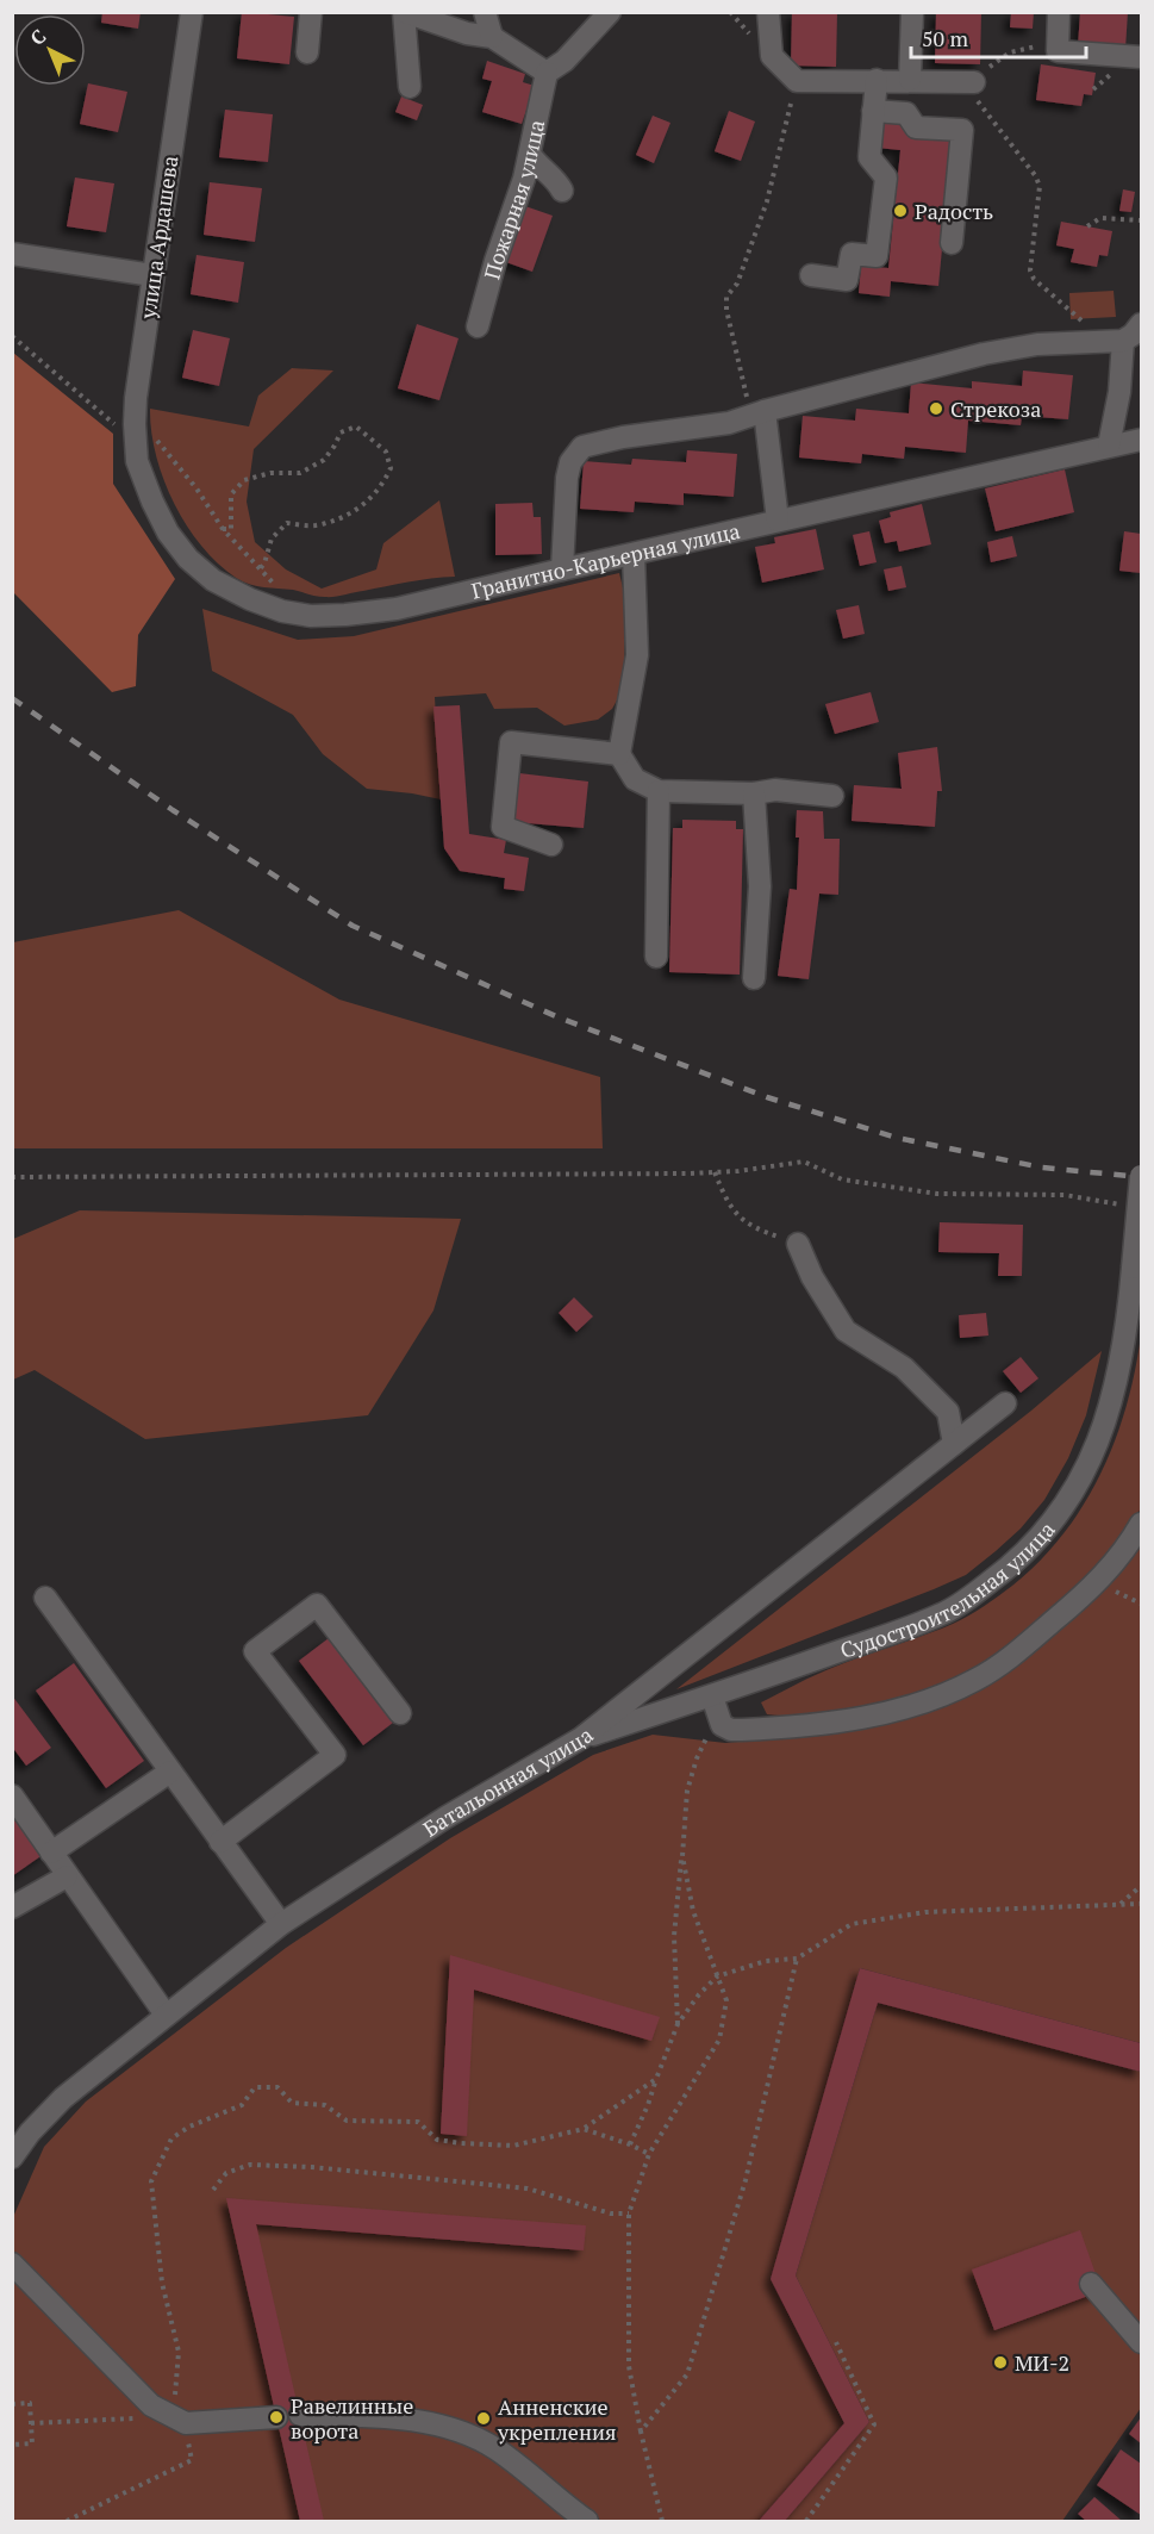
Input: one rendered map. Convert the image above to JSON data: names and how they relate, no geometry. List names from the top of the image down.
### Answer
{
  "streets": {
    "street": [
      "Пожарная улица",
      "улица Ардашева",
      "Гранитно-Карьерная улица",
      "Судостроительная улица",
      "Батальонная улица"
    ]
  },
  "crossings": [
    ["улица Ардашева", "Гранитно-Карьерная улица"],
    ["Судостроительная улица", "Батальонная улица"]
  ],
  "places": [
    "Радость",
    "Стрекоза",
    "МИ-2",
    "Равелинные ворота",
    "Анненские укрепления"
  ],
  "scale_bar": "50 m",
  "north": "top left"
}
